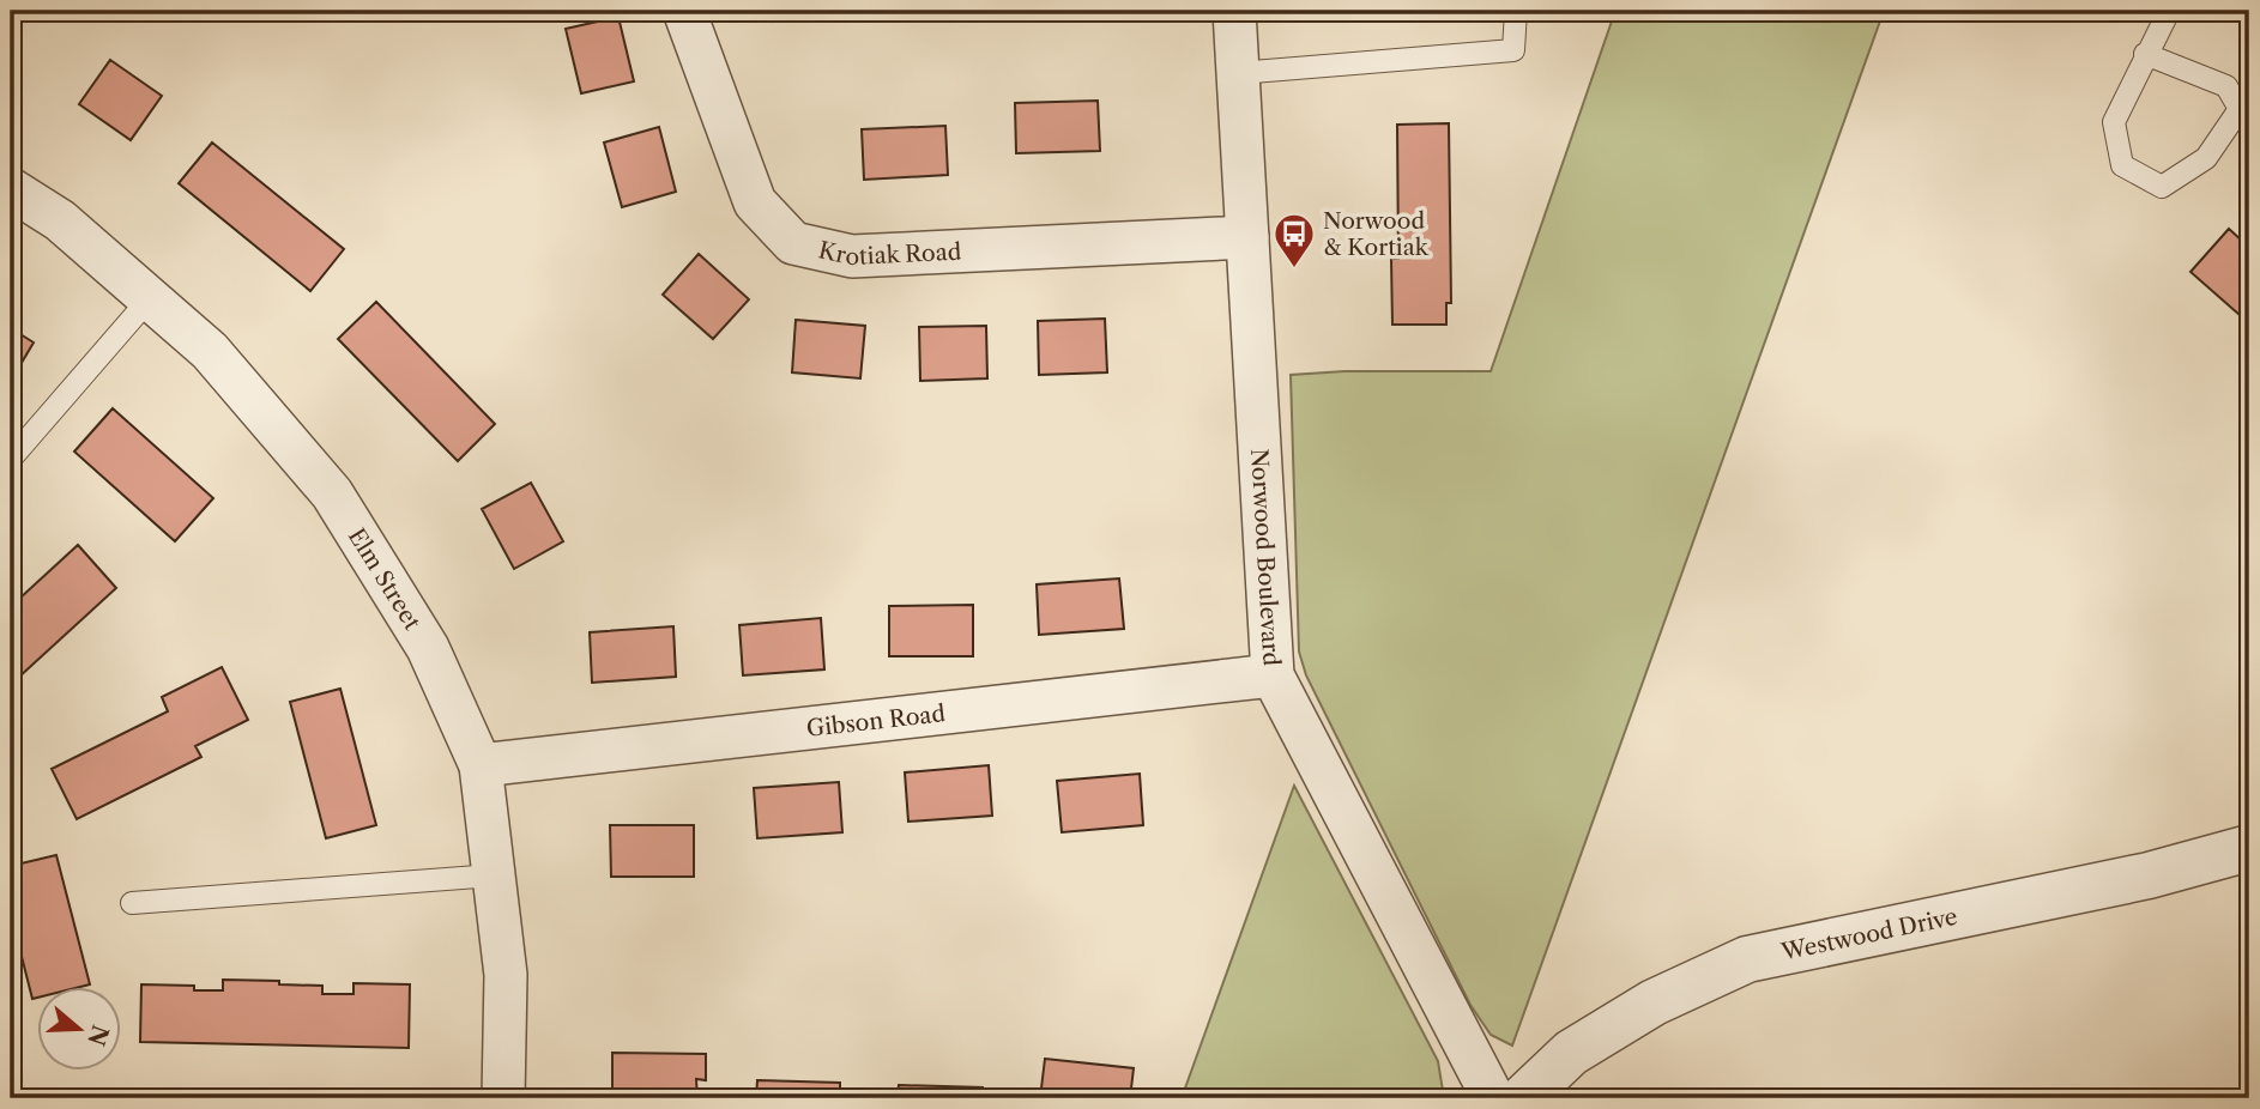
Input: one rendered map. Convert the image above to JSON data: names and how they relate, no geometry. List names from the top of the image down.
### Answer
{
  "streets": {
    "street": [
      "Krotiak Road",
      "Norwood Boulevard",
      "Elm Street",
      "Gibson Road",
      "Westwood Drive"
    ]
  },
  "crossings": [
    ["Krotiak Road", "Norwood Boulevard"],
    ["Norwood Boulevard", "Gibson Road"],
    ["Elm Street", "Gibson Road"]
  ],
  "places": {
    "bus stop": ["Norwood & Kortiak"]
  },
  "north": "right"
}
